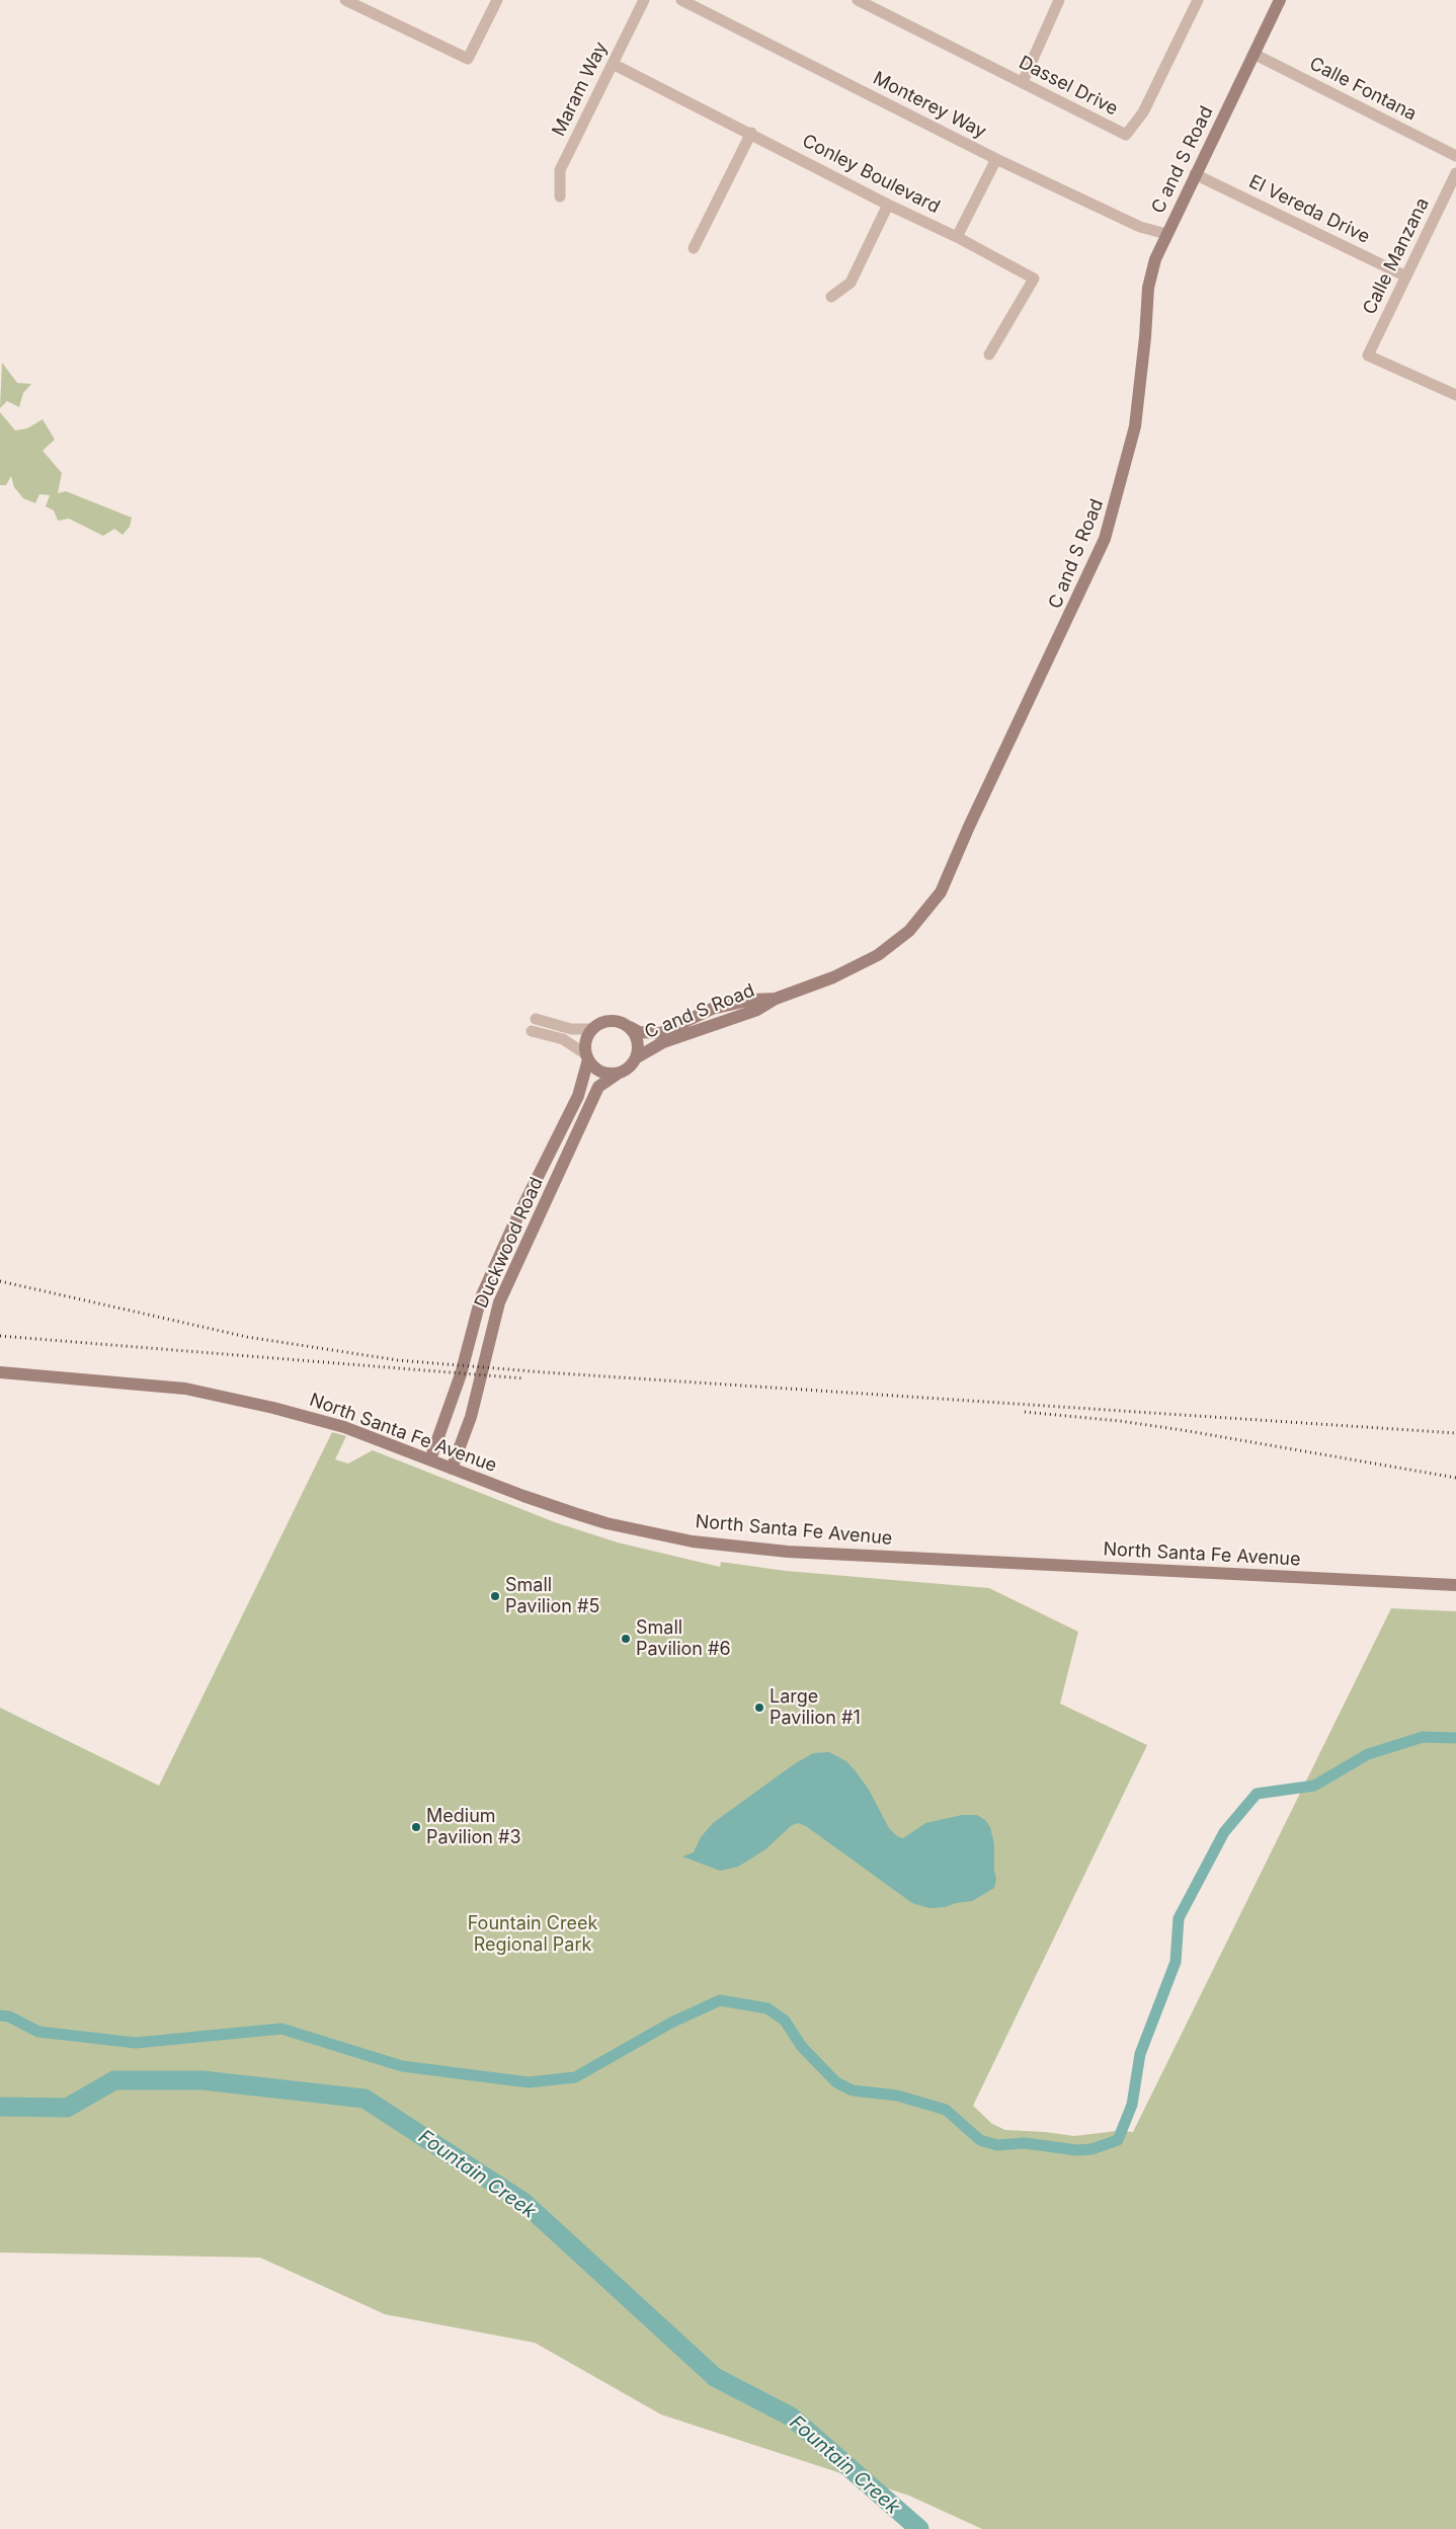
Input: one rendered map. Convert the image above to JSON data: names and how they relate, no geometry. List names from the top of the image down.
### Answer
{
  "streets": {
    "main road": ["C and S Road", "Duckwood Road", "North Santa Fe Avenue"],
    "street": [
      "Dassel Drive",
      "Maram Way",
      "Calle Fontana",
      "Monterey Way",
      "Conley Boulevard",
      "El Vereda Drive",
      "Calle Manzana"
    ]
  },
  "crossings": [
    ["Maram Way", "Conley Boulevard"],
    ["Calle Fontana", "C and S Road"],
    ["Monterey Way", "C and S Road"],
    ["C and S Road", "El Vereda Drive"],
    ["C and S Road", "Duckwood Road"],
    ["El Vereda Drive", "Calle Manzana"],
    ["Duckwood Road", "North Santa Fe Avenue"]
  ],
  "water": ["Fountain Creek"],
  "parks": ["Fountain Creek Regional Park"],
  "places": [
    "Small Pavilion #5",
    "Small Pavilion #6",
    "Large Pavilion #1",
    "Medium Pavilion #3"
  ]
}
